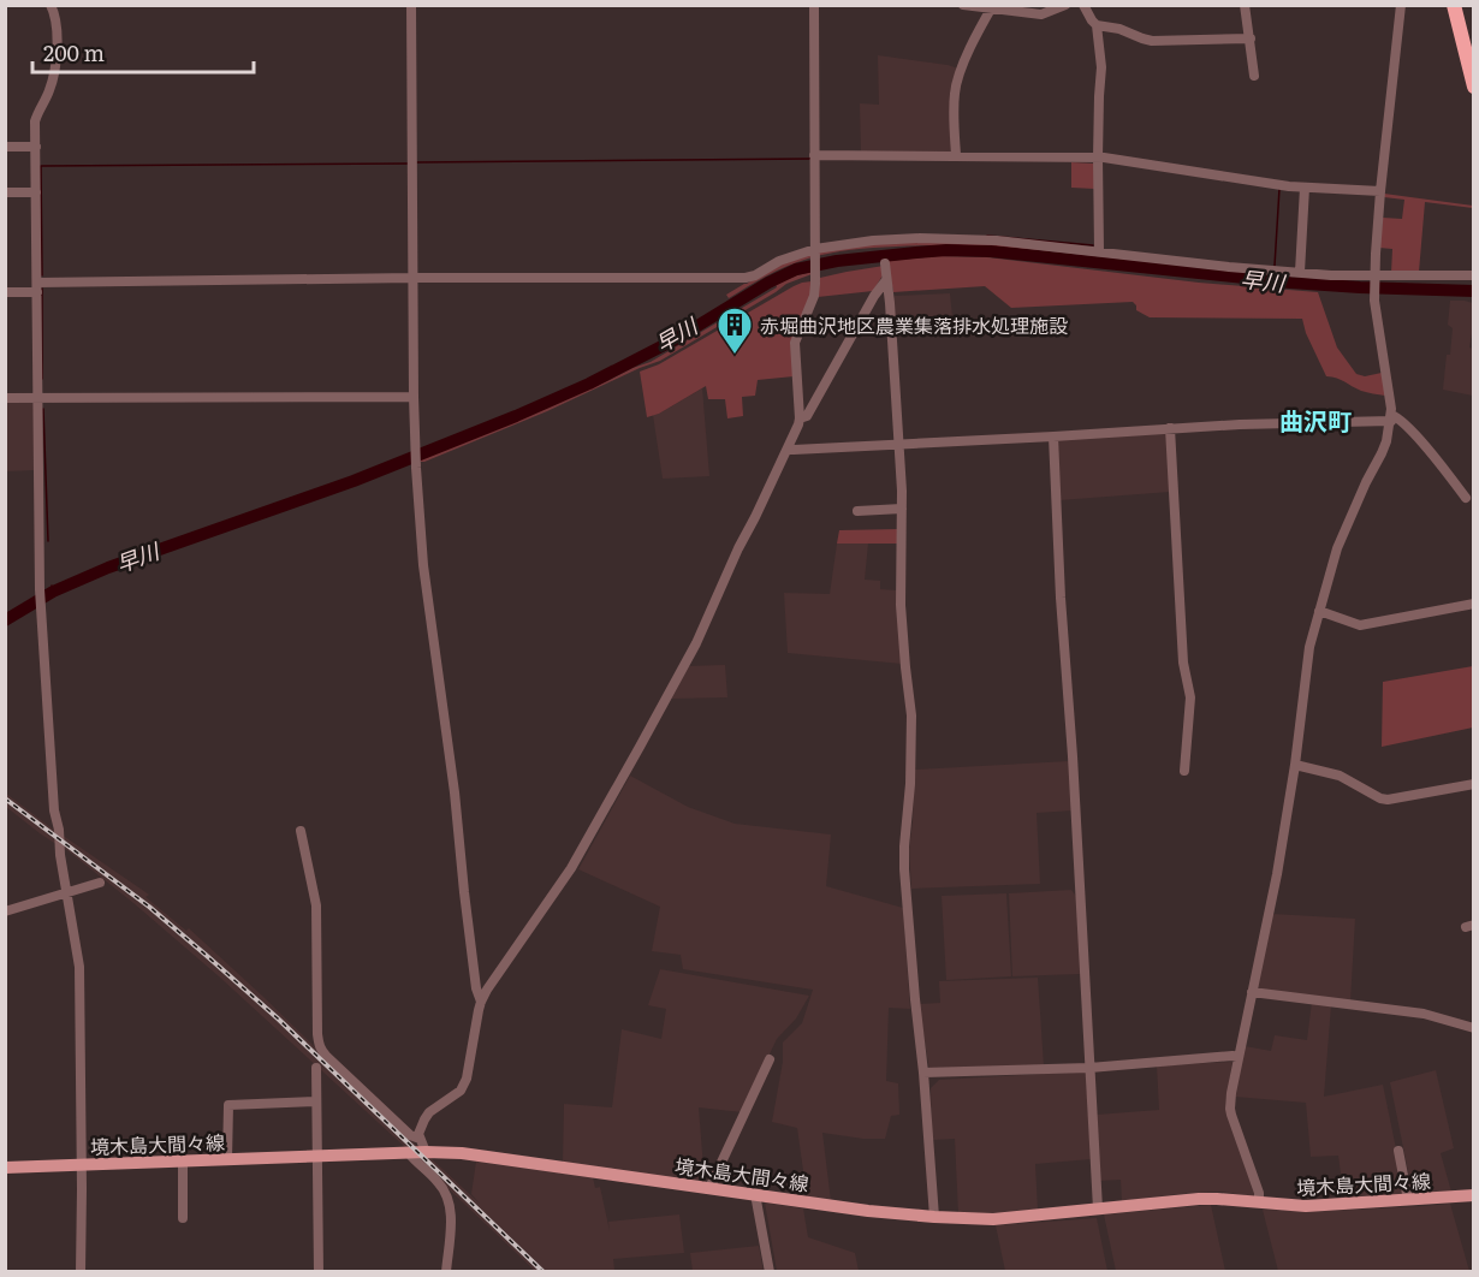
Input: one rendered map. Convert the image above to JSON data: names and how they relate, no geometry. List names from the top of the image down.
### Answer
{
  "streets": {
    "main road": ["境木島大間々線"]
  },
  "districts": ["曲沢町"],
  "water": ["早川"],
  "places": {
    "building": ["赤堀曲沢地区農業集落排水処理施設"]
  },
  "scale_bar": "200 m"
}
